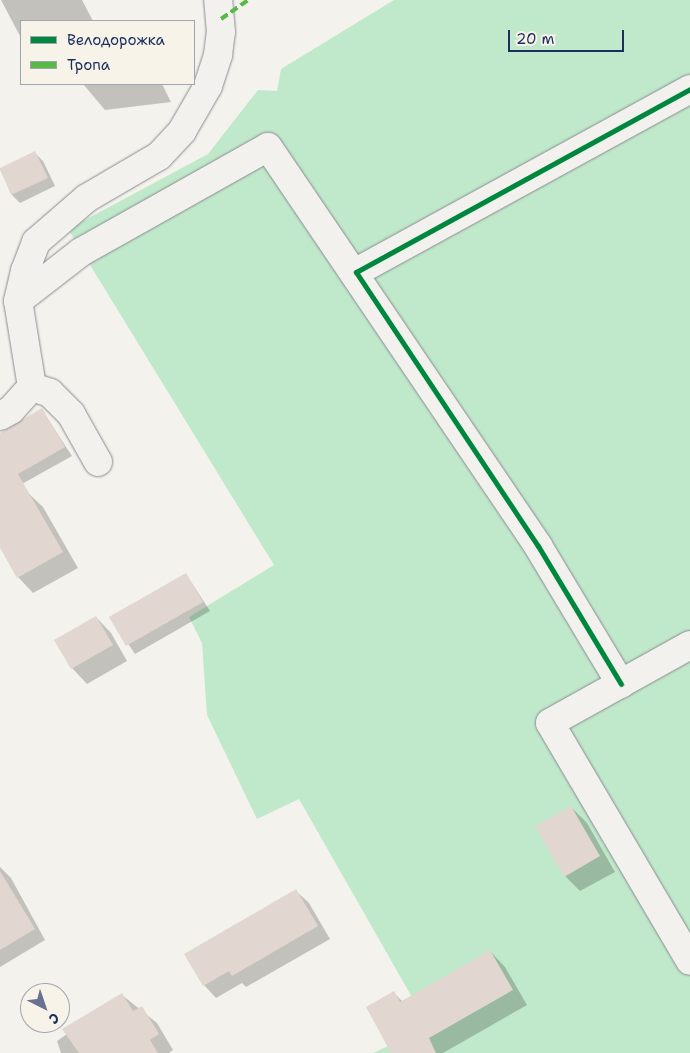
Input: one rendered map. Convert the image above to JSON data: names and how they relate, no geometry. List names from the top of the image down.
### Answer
{
  "legend": ["Велодорожка", "Тропа"],
  "scale_bar": "20 m",
  "north": "bottom right"
}
